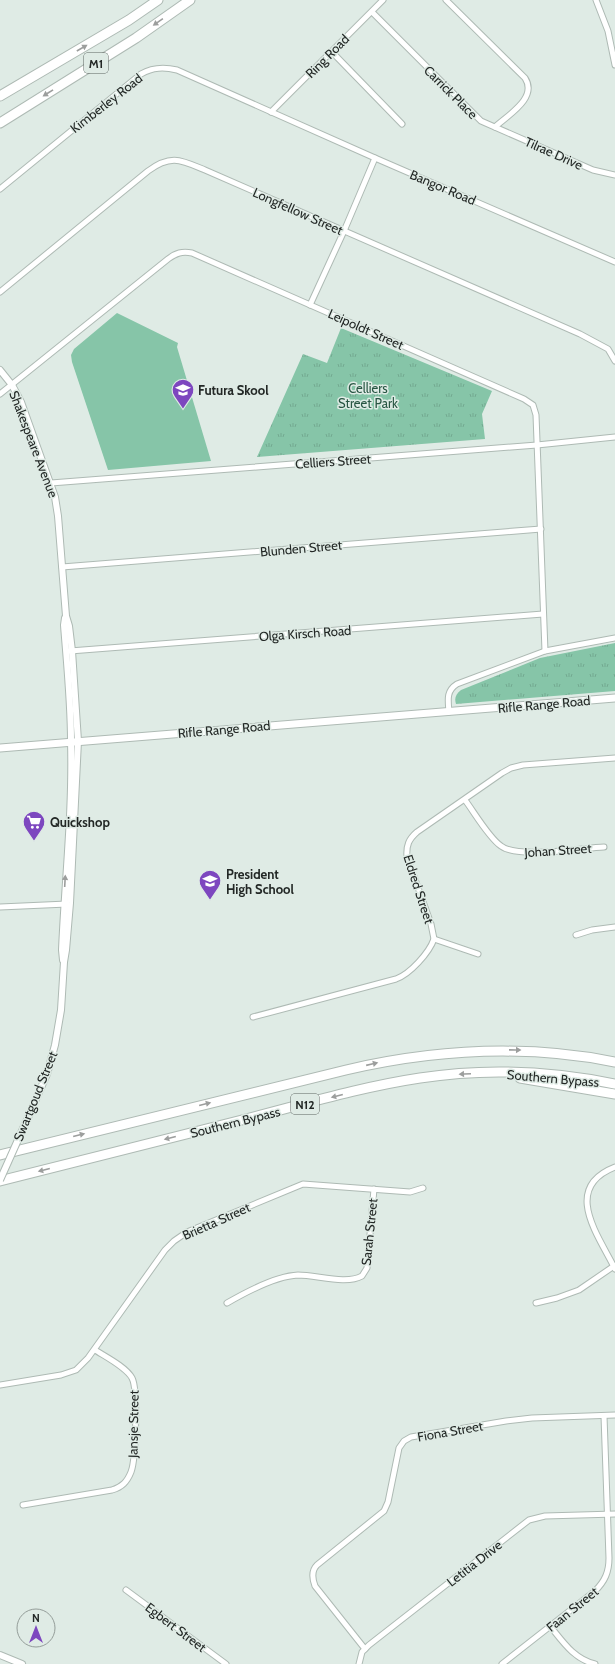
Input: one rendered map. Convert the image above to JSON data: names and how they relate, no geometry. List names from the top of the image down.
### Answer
{
  "streets": {
    "highway": ["M1", "Southern Bypass", "N12"],
    "main road": ["Rifle Range Road"],
    "street": [
      "Ring Road",
      "Carrick Place",
      "Kimberley Road",
      "Tilrae Drive",
      "Bangor Road",
      "Longfellow Street",
      "Leipoldt Street",
      "Shakespeare Avenue",
      "Celliers Street",
      "Blunden Street",
      "Olga Kirsch Road",
      "Johan Street",
      "Eldred Street",
      "Swartgoud Street",
      "Brietta Street",
      "Sarah Street",
      "Jansje Street",
      "Fiona Street",
      "Letitia Drive",
      "Faan Street",
      "Egbert Street"
    ]
  },
  "crossings": [
    ["Ring Road", "Carrick Place"],
    ["Ring Road", "Kimberley Road"],
    ["Ring Road", "Bangor Road"],
    ["Carrick Place", "Tilrae Drive"],
    ["Kimberley Road", "Bangor Road"],
    ["Leipoldt Street", "Shakespeare Avenue"],
    ["Leipoldt Street", "Celliers Street"],
    ["Leipoldt Street", "Blunden Street"],
    ["Leipoldt Street", "Olga Kirsch Road"],
    ["Shakespeare Avenue", "Celliers Street"],
    ["Shakespeare Avenue", "Blunden Street"],
    ["Shakespeare Avenue", "Olga Kirsch Road"],
    ["Shakespeare Avenue", "Rifle Range Road"],
    ["Shakespeare Avenue", "Swartgoud Street"],
    ["Rifle Range Road", "Swartgoud Street"],
    ["Johan Street", "Eldred Street"],
    ["Southern Bypass", "Swartgoud Street"],
    ["Brietta Street", "Sarah Street"],
    ["Brietta Street", "Jansje Street"],
    ["Fiona Street", "Letitia Drive"],
    ["Fiona Street", "Faan Street"],
    ["Letitia Drive", "Faan Street"]
  ],
  "parks": ["Celliers Street Park"],
  "places": {
    "school or university": ["Futura Skool", "President High School"],
    "supermarket": ["Quickshop"]
  },
  "north": "top"
}
